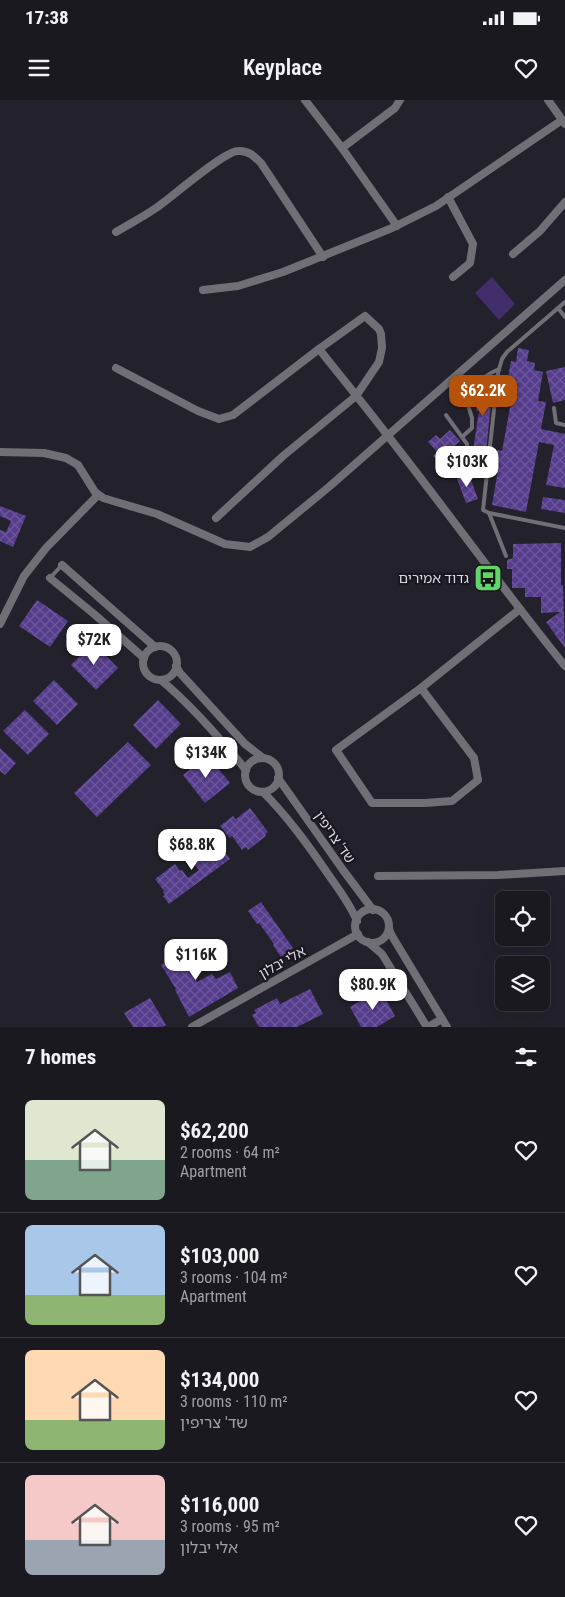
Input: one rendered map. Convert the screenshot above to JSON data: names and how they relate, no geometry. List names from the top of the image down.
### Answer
{
  "streets": {
    "street": ["שד' צריפין", "אלי יבלון"]
  },
  "crossings": [
    ["שד' צריפין", "אלי יבלון"]
  ],
  "places": {
    "bus stop": ["גדוד אמירים"]
  },
  "page": {
    "status": "17:38",
    "header": "Keyplace",
    "price": [
      "$62.2K",
      "$103K",
      "$72K",
      "$134K",
      "$68.8K",
      "$116K",
      "$80.9K"
    ],
    "heading": "7 homes",
    "list": [
      {
        "name": "$62,200",
        "note": "2 rooms · 64 m² · Apartment"
      },
      {
        "name": "$103,000",
        "note": "3 rooms · 104 m² · Apartment"
      },
      {
        "name": "$134,000",
        "note": "3 rooms · 110 m² · שד' צריפין"
      },
      {
        "name": "$116,000",
        "note": "3 rooms · 95 m² · אלי יבלון"
      }
    ]
  }
}
